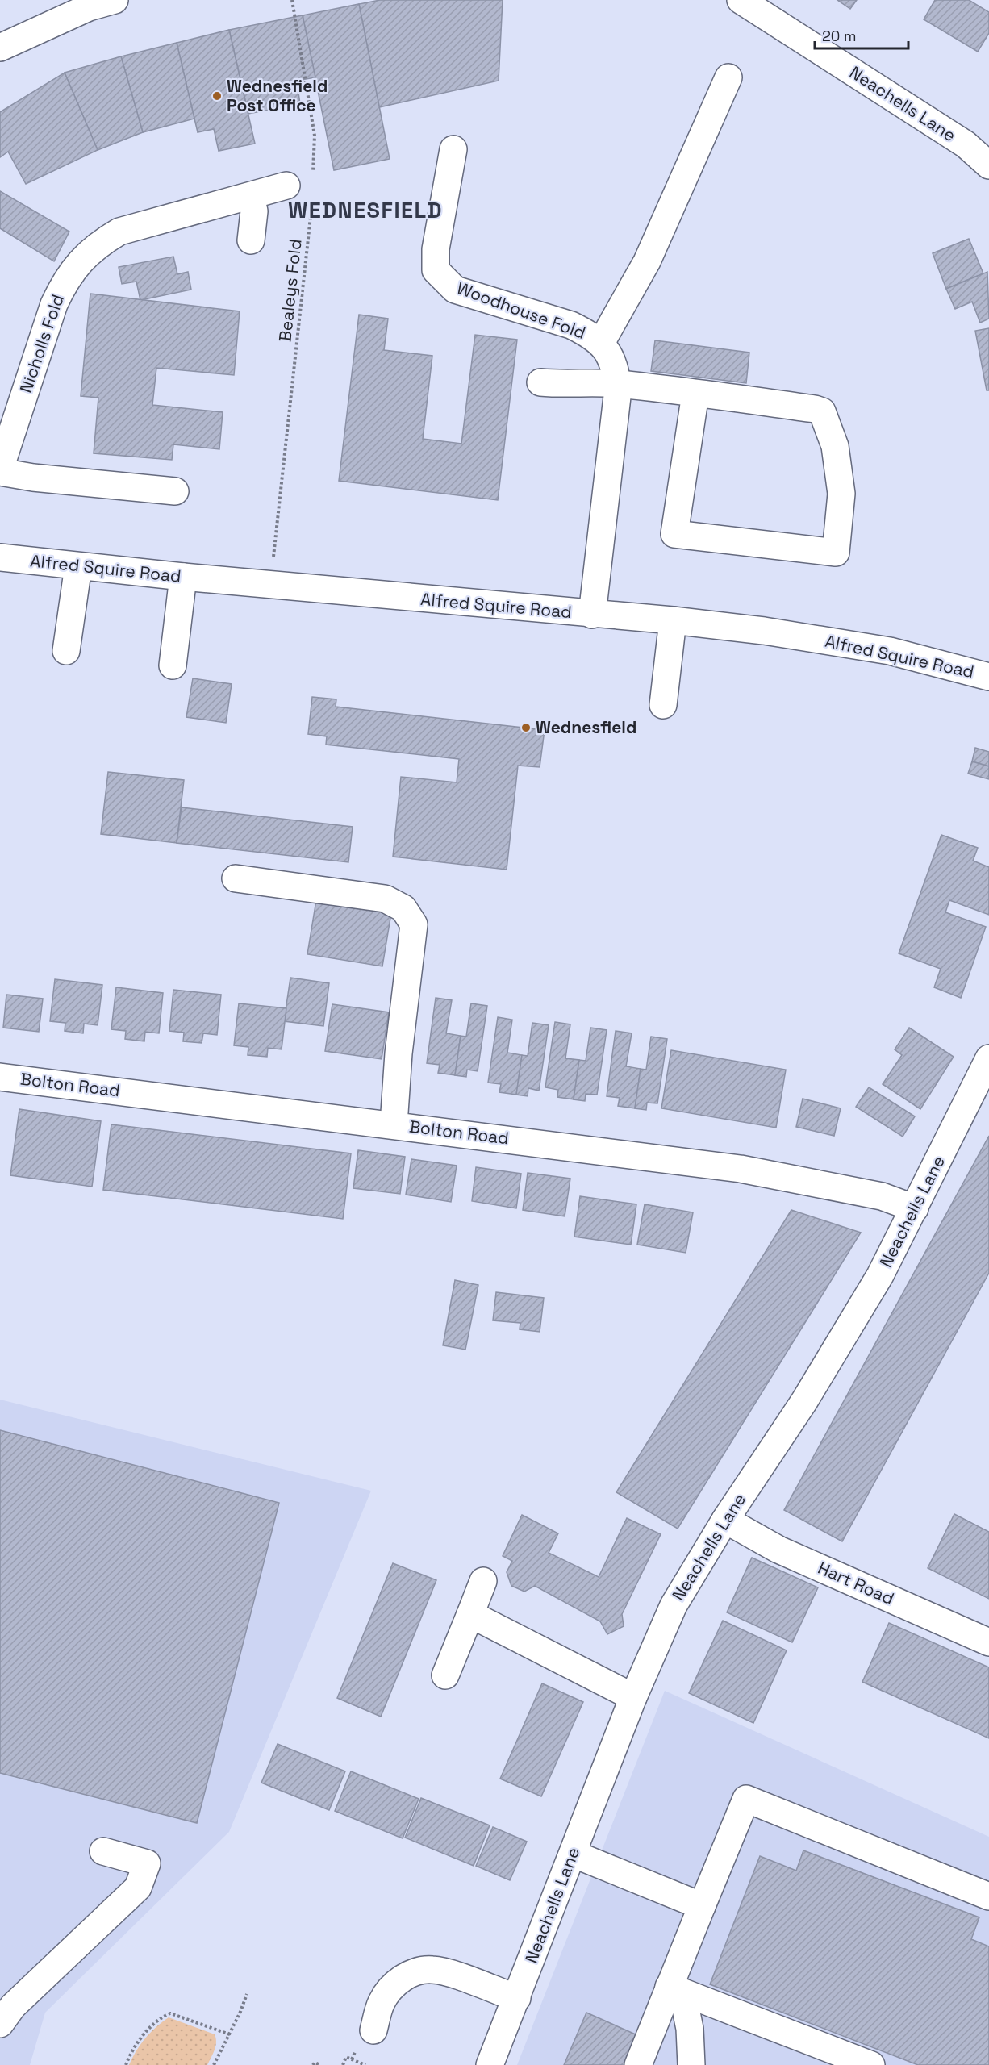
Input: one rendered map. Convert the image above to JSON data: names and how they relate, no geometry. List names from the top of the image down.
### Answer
{
  "streets": {
    "street": [
      "Neachells Lane",
      "Woodhouse Fold",
      "Nicholls Fold",
      "Alfred Squire Road",
      "Bolton Road",
      "Hart Road"
    ],
    "path": ["Bealeys Fold"]
  },
  "crossings": [
    ["Neachells Lane", "Bolton Road"],
    ["Neachells Lane", "Hart Road"],
    ["Bealeys Fold", "Alfred Squire Road"],
    ["Woodhouse Fold", "Alfred Squire Road"]
  ],
  "districts": ["WEDNESFIELD"],
  "places": ["Wednesfield Post Office", "Wednesfield"],
  "scale_bar": "20 m"
}
